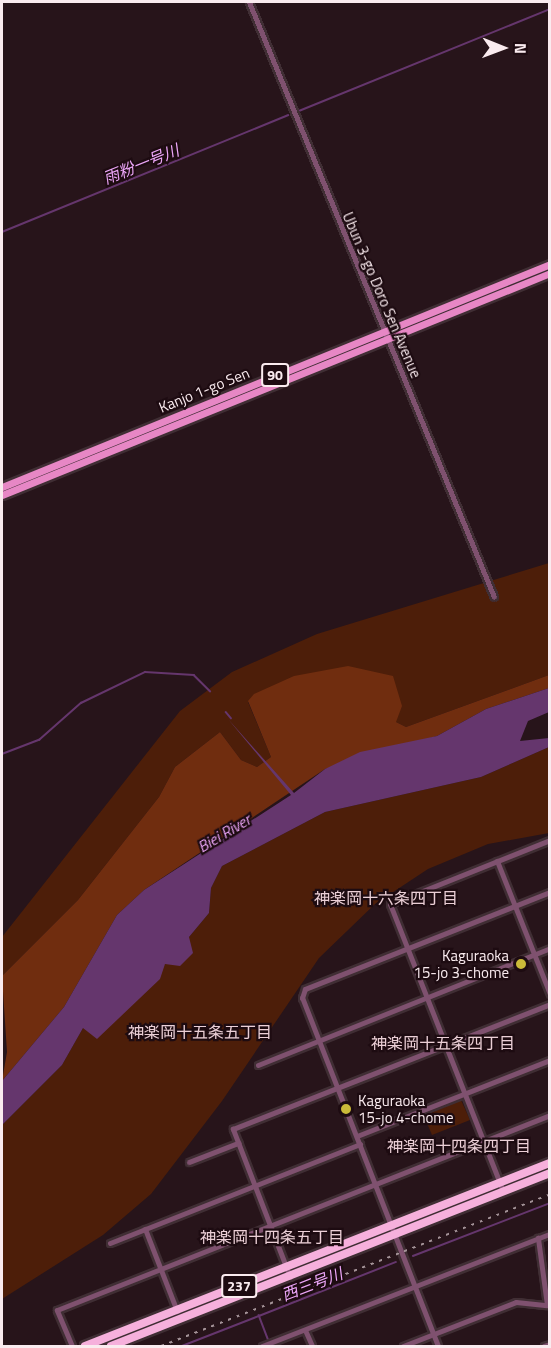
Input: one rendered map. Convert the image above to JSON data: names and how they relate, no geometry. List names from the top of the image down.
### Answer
{
  "streets": {
    "highway": ["237"],
    "main road": ["90", "Kanjo 1-go Sen"],
    "street": ["Ubun 3-go Doro Sen Avenue"]
  },
  "crossings": [
    ["Ubun 3-go Doro Sen Avenue", "Kanjo 1-go Sen"]
  ],
  "districts": [
    "神楽岡十六条四丁目",
    "神楽岡十五条五丁目",
    "神楽岡十五条四丁目",
    "神楽岡十四条四丁目",
    "神楽岡十四条五丁目"
  ],
  "water": ["雨粉一号川", "Biei River", "西三号川"],
  "places": ["Kaguraoka 15-jo 3-chome", "Kaguraoka 15-jo 4-chome"],
  "north": "right"
}
